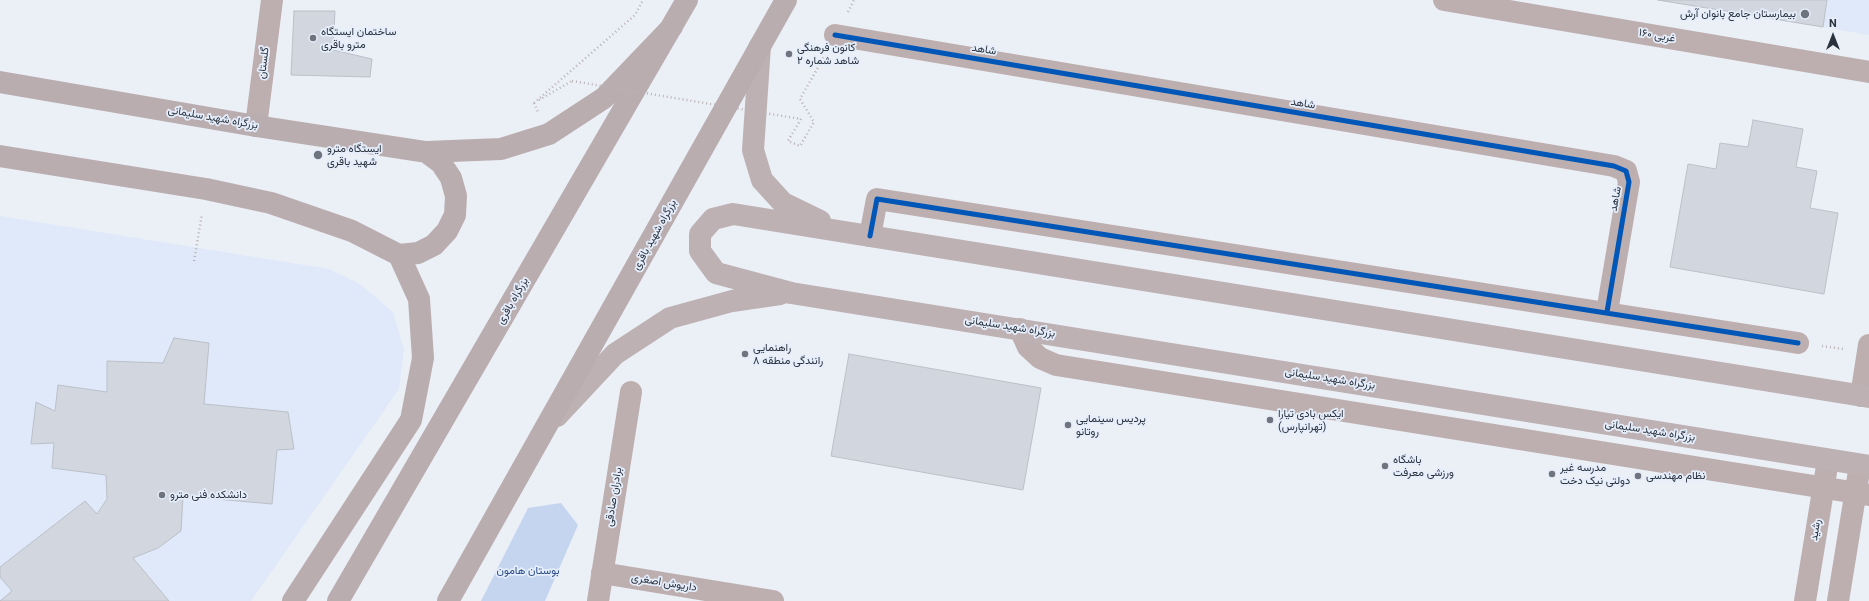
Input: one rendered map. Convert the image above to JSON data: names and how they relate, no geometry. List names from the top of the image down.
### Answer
{
  "streets": {
    "highway": ["بزرگراه شهید سلیمانی", "بزرگراه شهید باقری", "بزرگراه باقری"],
    "street": [
      "۱۶۰ غربی",
      "شاهد",
      "گلستان",
      "برادران صادقی",
      "رشید",
      "داریوش اصغری"
    ]
  },
  "crossings": [
    ["گلستان", "بزرگراه شهید سلیمانی"],
    ["بزرگراه شهید سلیمانی", "بزرگراه باقری"],
    ["بزرگراه شهید سلیمانی", "رشید"],
    ["برادران صادقی", "داریوش اصغری"]
  ],
  "parks": ["بوستان هامون"],
  "places": [
    "بیمارستان جامع بانوان آرش",
    "ساختمان ایستگاه مترو باقری",
    "کانون فرهنگی شاهد شماره ۲",
    "ایستگاه مترو شهید باقری",
    "راهنمایی رانندگی منطقه ۸",
    "ایکس بادی تیارا (تهرانپارس)",
    "پردیس سینمایی روتانو",
    "باشگاه ورزشی معرفت",
    "مدرسه غیر دولتی نیک دخت",
    "نظام مهندسی",
    "دانشکده فنی مترو"
  ],
  "north": "top"
}
